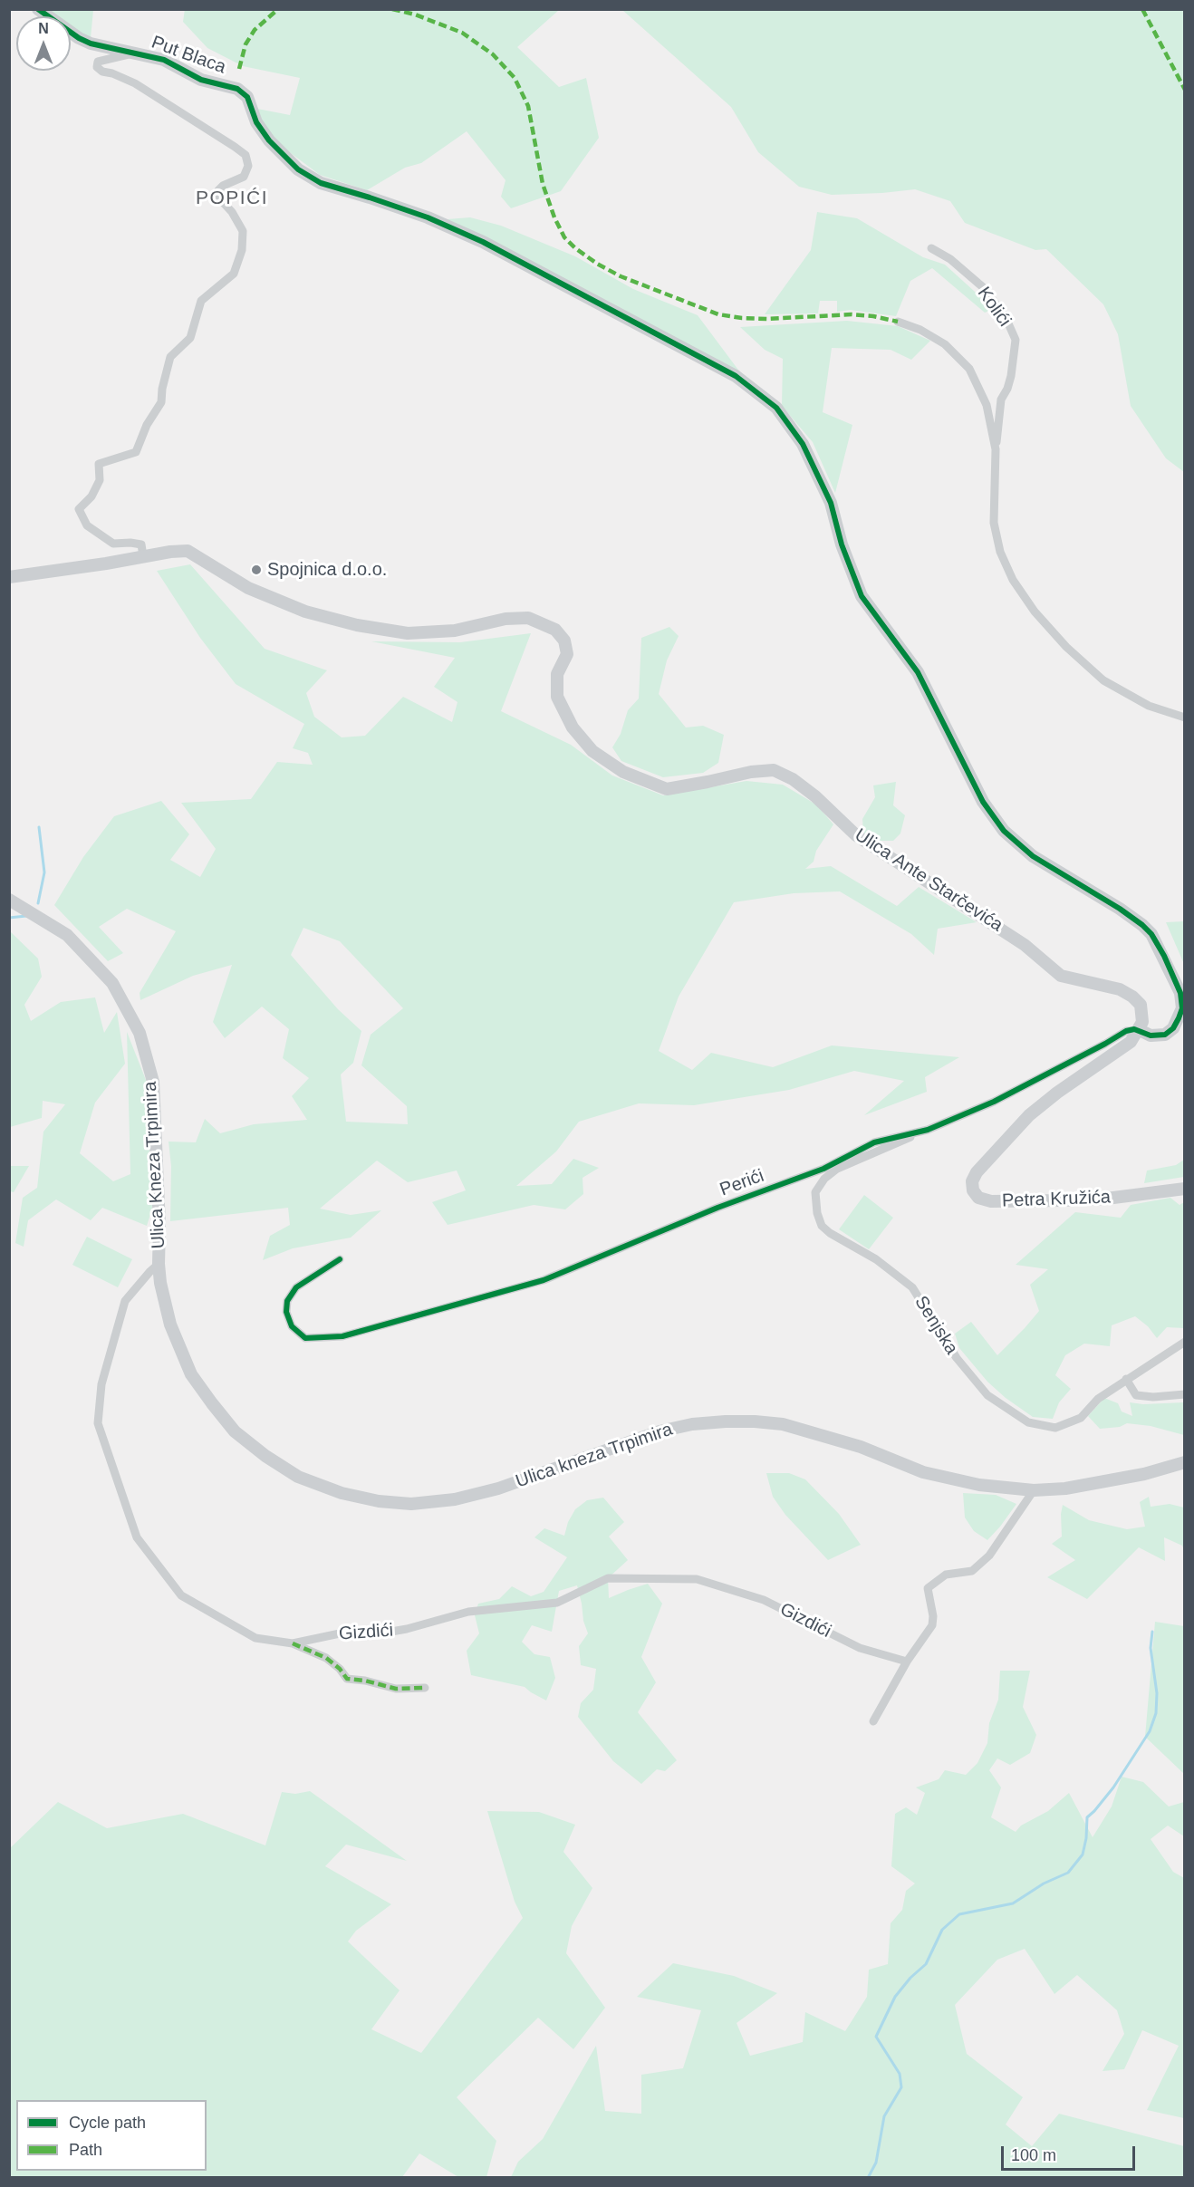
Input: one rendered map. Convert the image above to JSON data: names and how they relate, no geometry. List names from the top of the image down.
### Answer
{
  "streets": {
    "street": [
      "Put Blaca",
      "Kolići",
      "Ulica Ante Starčevića",
      "Ulica Kneza Trpimira",
      "Perići",
      "Petra Kružića",
      "Senjska",
      "Ulica kneza Trpimira",
      "Gizdići"
    ]
  },
  "crossings": [
    ["Put Blaca", "Ulica Ante Starčevića"],
    ["Put Blaca", "Perići"],
    ["Put Blaca", "Petra Kružića"],
    ["Ulica Ante Starčevića", "Perići"],
    ["Ulica Ante Starčevića", "Petra Kružića"],
    ["Ulica Kneza Trpimira", "Ulica kneza Trpimira"],
    ["Ulica Kneza Trpimira", "Gizdići"],
    ["Perići", "Petra Kružića"],
    ["Perići", "Senjska"]
  ],
  "districts": ["POPIĆI"],
  "places": ["Spojnica d.o.o."],
  "legend": ["Cycle path", "Path"],
  "scale_bar": "100 m",
  "north": "top"
}
